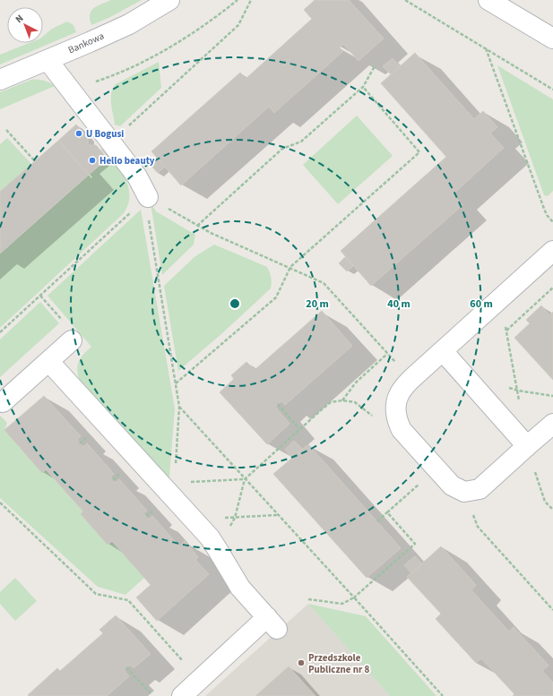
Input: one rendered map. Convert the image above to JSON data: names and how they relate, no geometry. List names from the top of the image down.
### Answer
{
  "streets": {
    "street": ["Bankowa"]
  },
  "places": ["U Bogusi", "Hello beauty", "Przedszkole Publiczne nr 8"],
  "north": "top left",
  "rings": ["20 m", "40 m", "60 m"]
}
